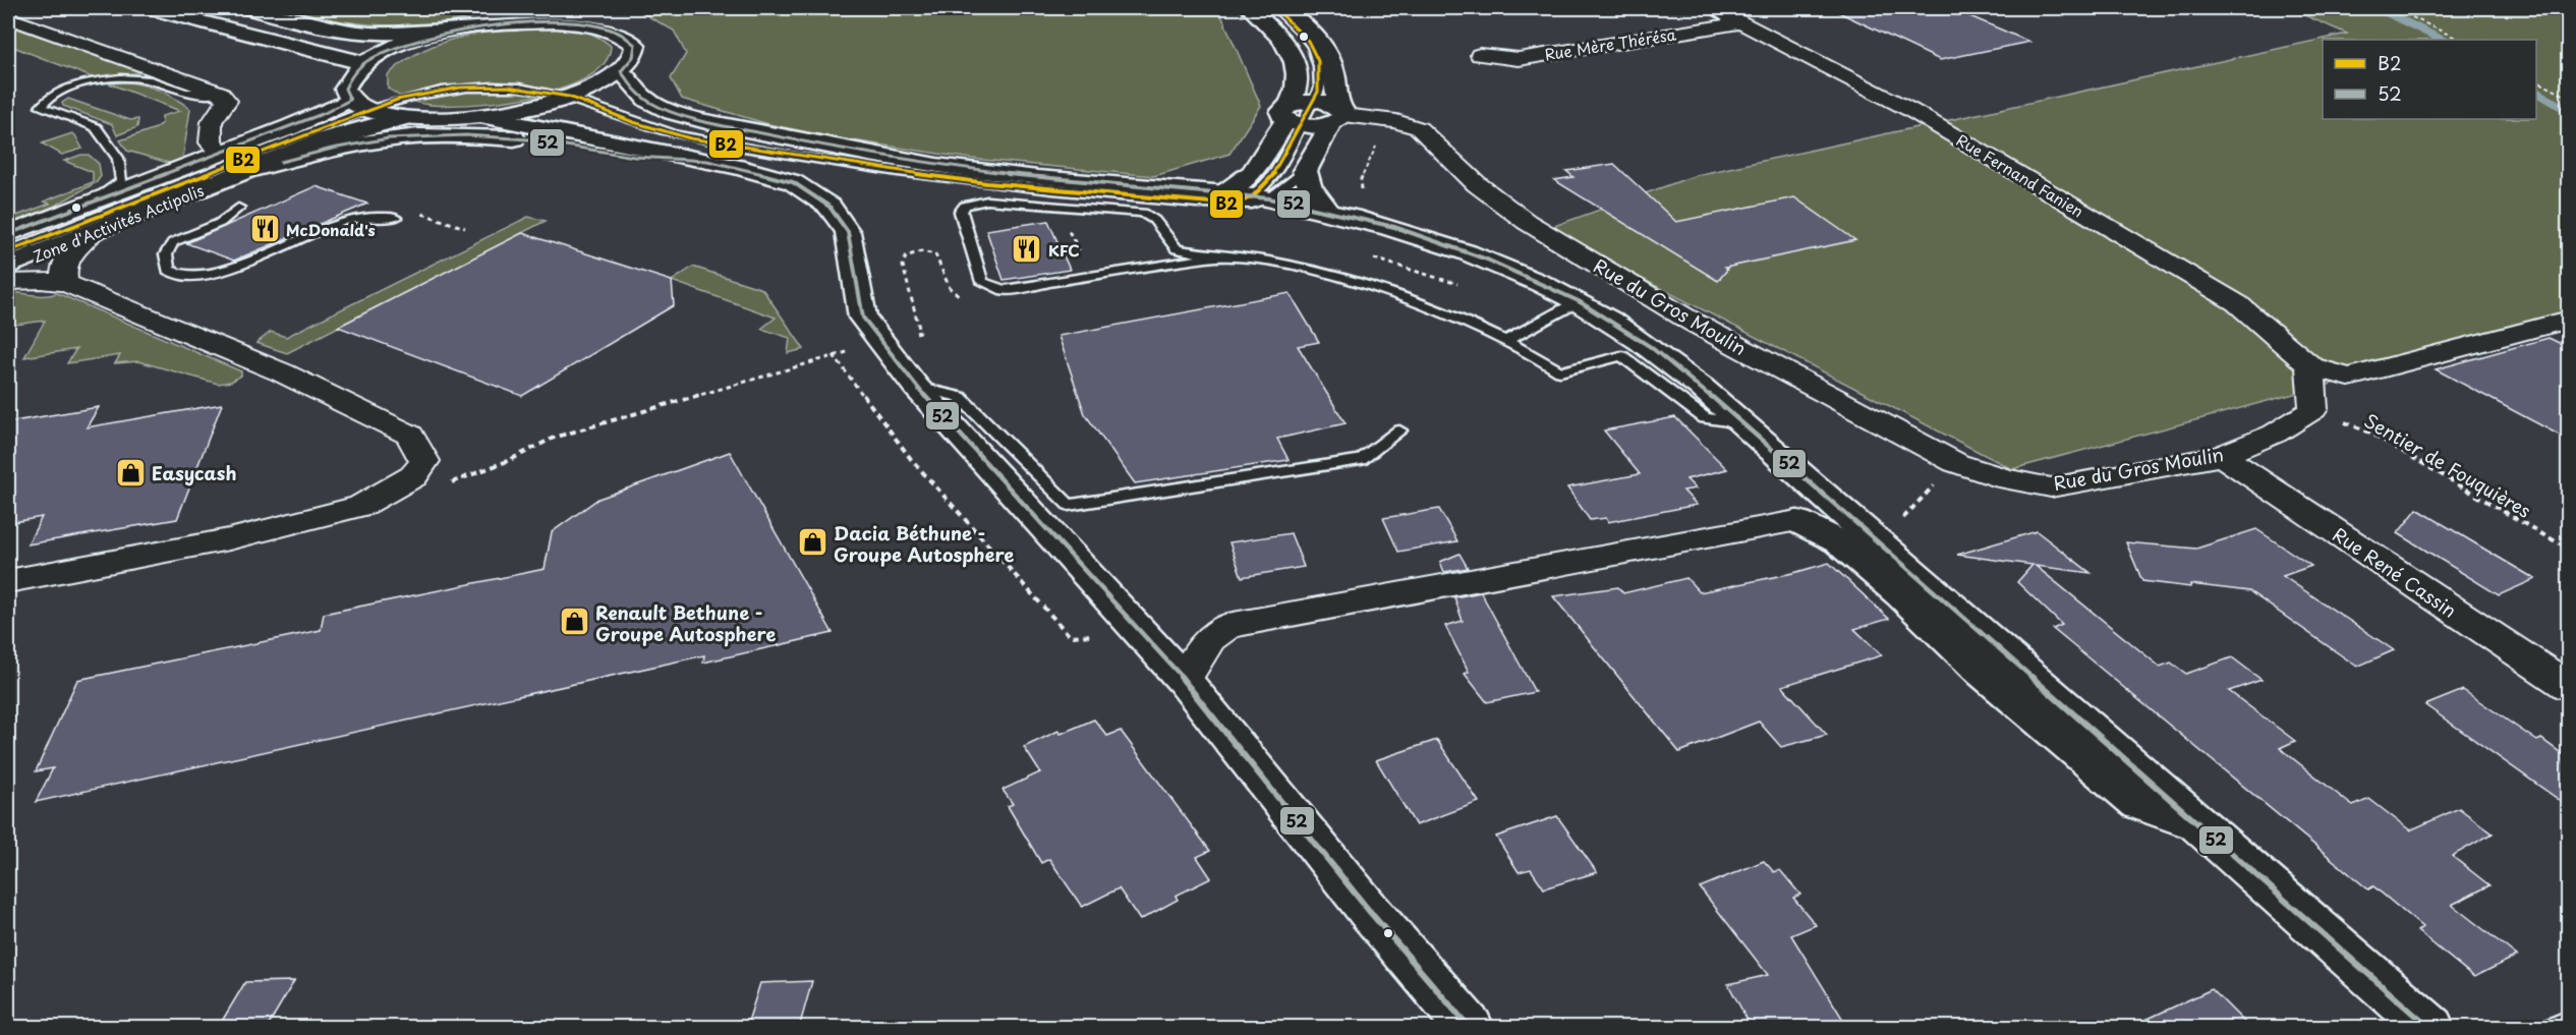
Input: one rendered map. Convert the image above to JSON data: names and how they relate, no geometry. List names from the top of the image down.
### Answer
{
  "streets": {
    "main road": ["Zone d'Activités Actipolis"],
    "street": [
      "Rue Mère Thérésa",
      "Rue Fernand Fanien",
      "Rue du Gros Moulin",
      "Rue René Cassin"
    ],
    "path": ["Sentier de Fouquières"]
  },
  "crossings": [
    ["Rue Mère Thérésa", "Rue Fernand Fanien"],
    ["Rue du Gros Moulin", "Sentier de Fouquières"],
    ["Rue du Gros Moulin", "Rue René Cassin"]
  ],
  "places": {
    "restaurant": ["McDonald's", "KFC"],
    "shop": ["Easycash", "Dacia Béthune - Groupe Autosphere", "Renault Bethune - Groupe Autosphere"]
  },
  "lines": ["transit line B2", "transit line 52"],
  "legend": ["B2", "52"]
}
